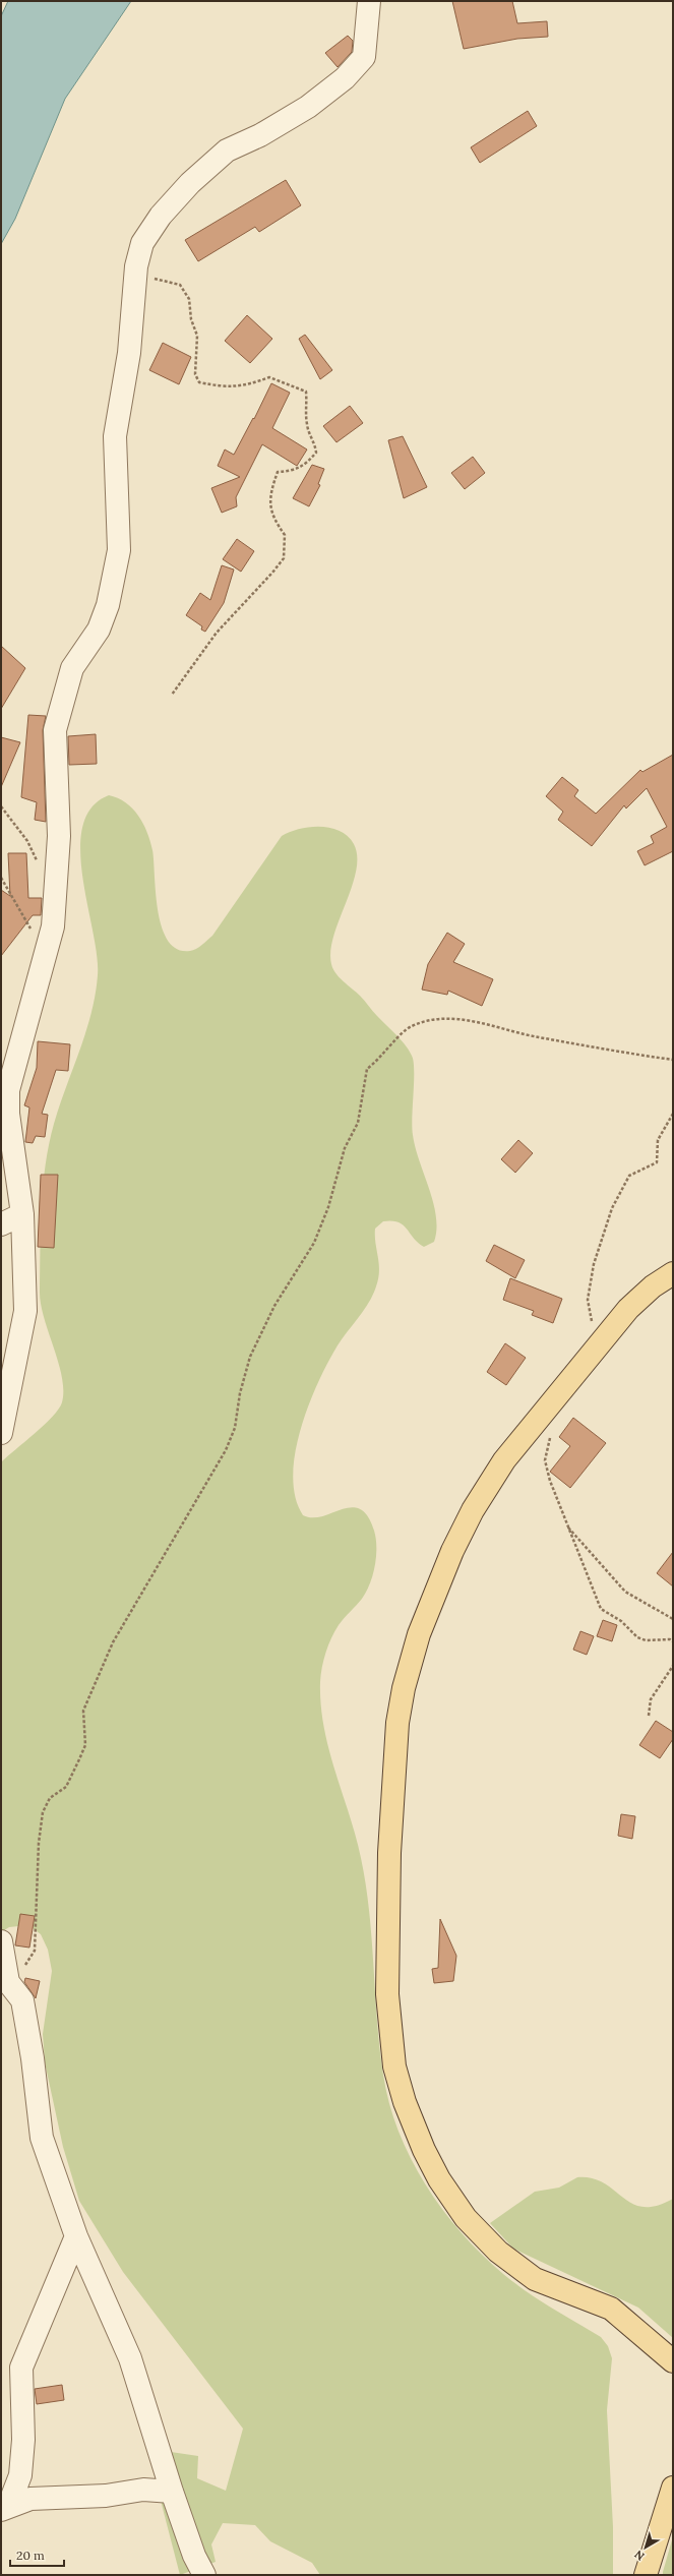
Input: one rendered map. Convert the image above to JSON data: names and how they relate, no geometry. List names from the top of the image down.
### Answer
{
  "scale_bar": "20 m",
  "north": "bottom left"
}
